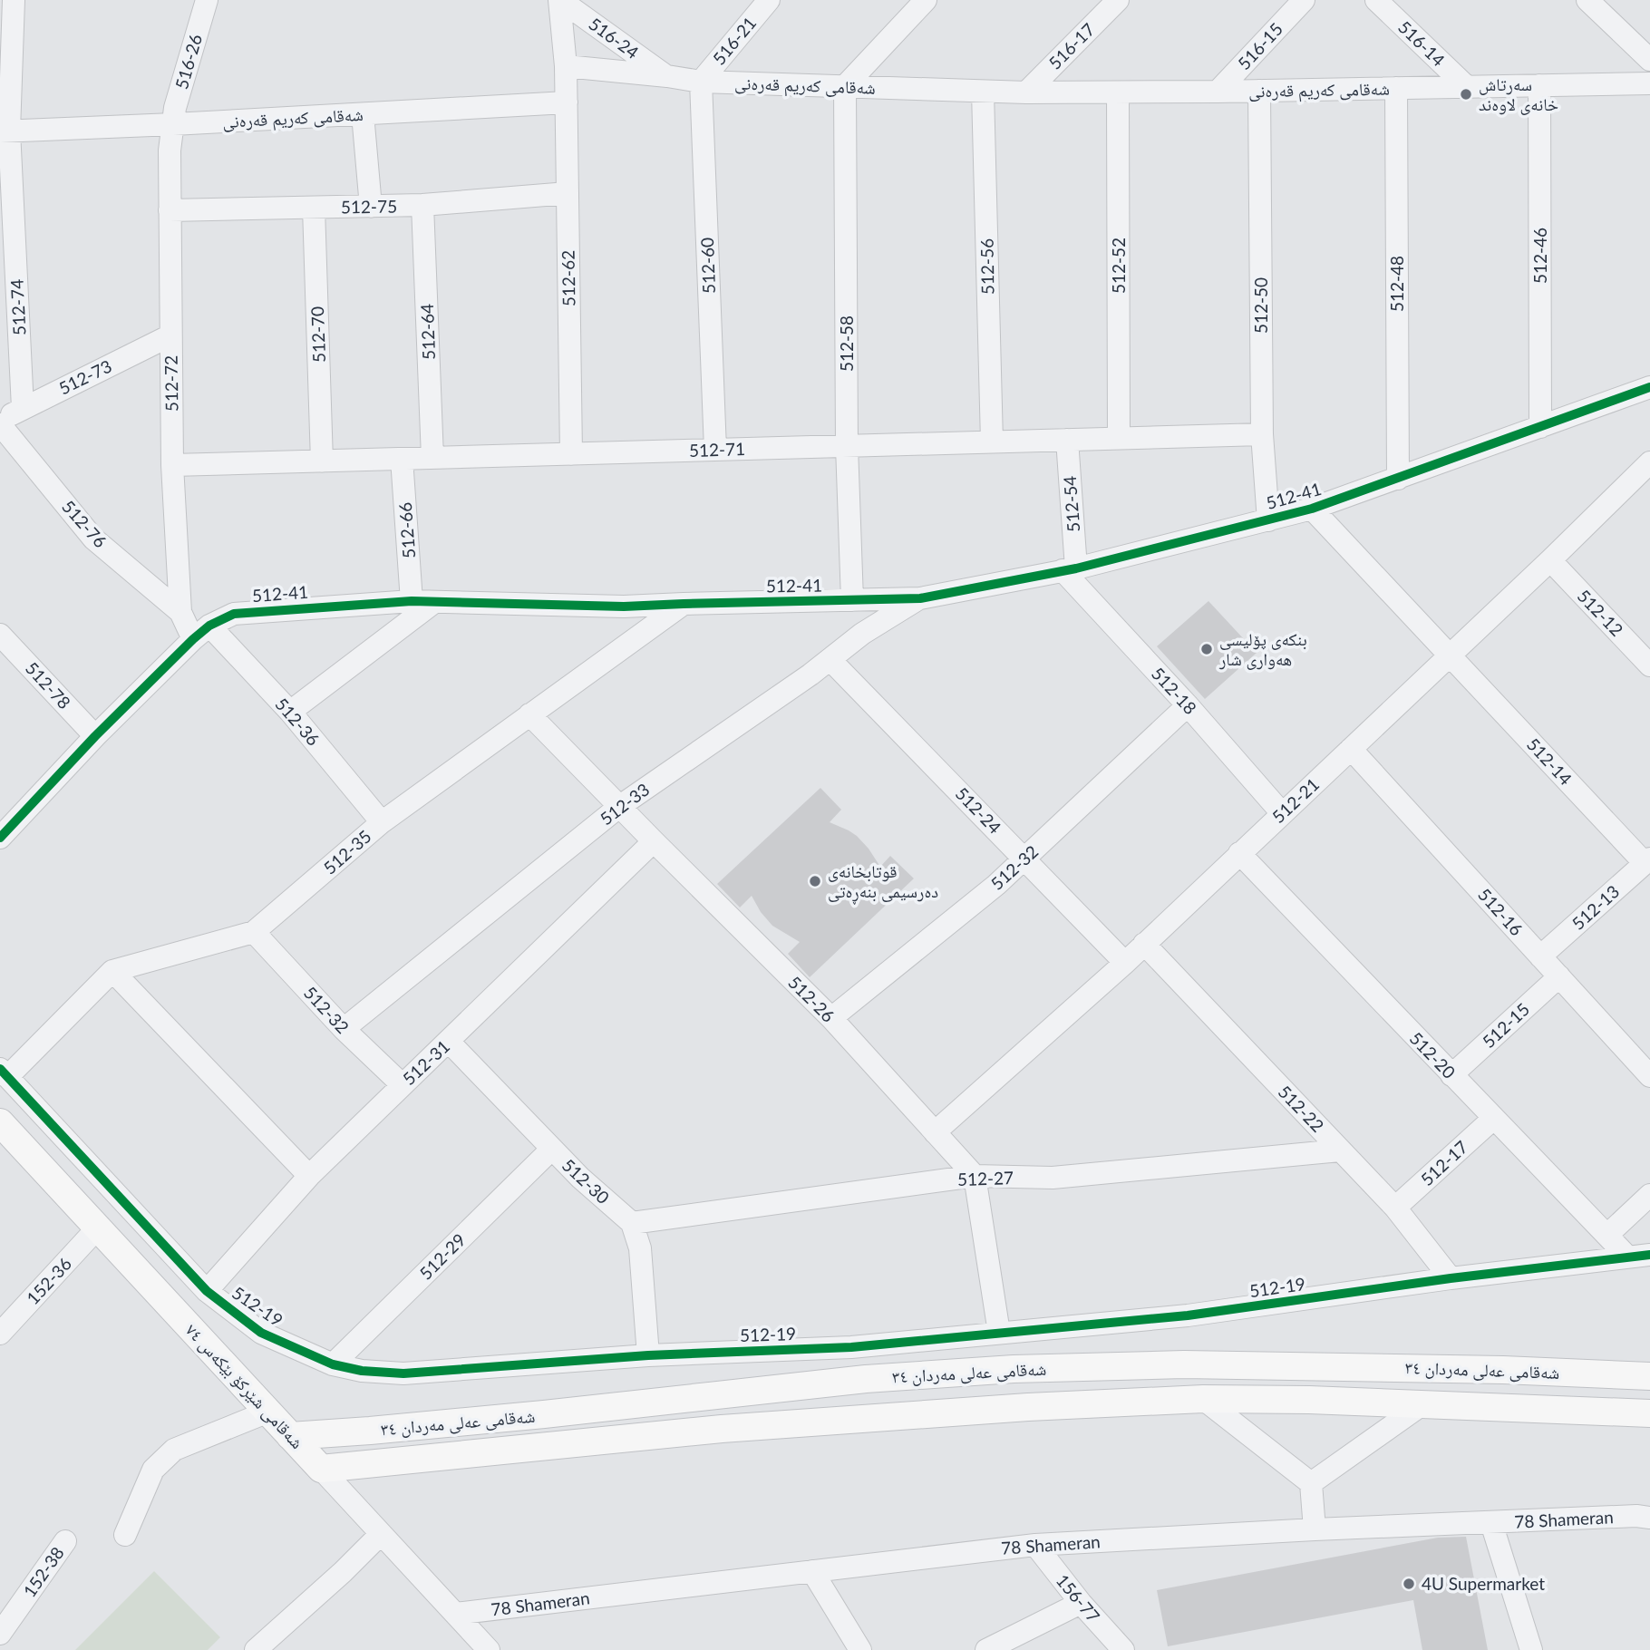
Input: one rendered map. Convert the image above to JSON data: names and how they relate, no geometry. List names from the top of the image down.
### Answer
{
  "streets": {
    "main road": ["شەقامی عەلی مەردان ٣٤", "شەقامی شێرکۆ بێکەس ٧٤"],
    "street": [
      "516-24",
      "516-21",
      "516-14",
      "516-17",
      "516-15",
      "516-26",
      "شەقامی کەریم قەرەنی",
      "512-75",
      "512-46",
      "512-60",
      "512-52",
      "512-56",
      "512-62",
      "512-48",
      "512-50",
      "512-74",
      "512-64",
      "512-70",
      "512-58",
      "512-73",
      "512-72",
      "512-71",
      "512-41",
      "512-54",
      "512-76",
      "512-66",
      "512-12",
      "512-78",
      "512-18",
      "512-36",
      "512-14",
      "512-21",
      "512-33",
      "512-24",
      "512-35",
      "512-32",
      "512-13",
      "512-16",
      "512-26",
      "512-15",
      "512-20",
      "512-31",
      "512-22",
      "512-17",
      "512-27",
      "512-30",
      "512-29",
      "152-36",
      "512-19",
      "78 Shameran",
      "152-38",
      "156-77"
    ]
  },
  "crossings": [
    ["516-24", "شەقامی کەریم قەرەنی"],
    ["516-21", "شەقامی کەریم قەرەنی"],
    ["516-21", "512-60"],
    ["516-14", "شەقامی کەریم قەرەنی"],
    ["516-17", "شەقامی کەریم قەرەنی"],
    ["516-15", "شەقامی کەریم قەرەنی"],
    ["516-26", "شەقامی کەریم قەرەنی"],
    ["516-26", "512-72"],
    ["شەقامی کەریم قەرەنی", "512-46"],
    ["شەقامی کەریم قەرەنی", "512-60"],
    ["شەقامی کەریم قەرەنی", "512-52"],
    ["شەقامی کەریم قەرەنی", "512-56"],
    ["شەقامی کەریم قەرەنی", "512-62"],
    ["شەقامی کەریم قەرەنی", "512-48"],
    ["شەقامی کەریم قەرەنی", "512-50"],
    ["شەقامی کەریم قەرەنی", "512-74"],
    ["شەقامی کەریم قەرەنی", "512-58"],
    ["شەقامی کەریم قەرەنی", "512-72"],
    ["512-75", "512-62"],
    ["512-75", "512-64"],
    ["512-75", "512-70"],
    ["512-75", "512-72"],
    ["512-46", "512-41"],
    ["512-60", "512-71"],
    ["512-52", "512-71"],
    ["512-56", "512-71"],
    ["512-62", "512-71"],
    ["512-48", "512-41"],
    ["512-50", "512-71"],
    ["512-50", "512-41"],
    ["512-74", "512-73"],
    ["512-64", "512-71"],
    ["512-70", "512-71"],
    ["512-58", "512-71"],
    ["512-58", "512-41"],
    ["512-73", "512-72"],
    ["512-73", "512-76"],
    ["512-72", "512-71"],
    ["512-72", "512-41"],
    ["512-72", "512-76"],
    ["512-72", "512-36"],
    ["512-71", "512-54"],
    ["512-71", "512-66"],
    ["512-41", "512-54"],
    ["512-41", "512-66"],
    ["512-41", "512-78"],
    ["512-41", "512-18"],
    ["512-41", "512-36"],
    ["512-41", "512-14"],
    ["512-41", "512-33"],
    ["512-41", "512-35"],
    ["512-54", "512-18"],
    ["512-12", "512-21"],
    ["512-18", "512-21"],
    ["512-18", "512-32"],
    ["512-36", "512-35"],
    ["512-14", "512-21"],
    ["512-14", "512-13"],
    ["512-21", "512-24"],
    ["512-21", "512-16"],
    ["512-21", "512-26"],
    ["512-21", "512-20"],
    ["512-21", "512-22"],
    ["512-33", "512-24"],
    ["512-33", "512-32"],
    ["512-33", "512-26"],
    ["512-24", "512-32"],
    ["512-35", "512-32"],
    ["512-35", "512-26"],
    ["512-35", "512-19"],
    ["512-32", "512-26"],
    ["512-32", "512-31"],
    ["512-13", "512-16"],
    ["512-16", "512-15"],
    ["512-26", "512-31"],
    ["512-26", "512-27"],
    ["512-15", "512-20"],
    ["512-20", "512-17"],
    ["512-20", "512-19"],
    ["512-31", "512-30"],
    ["512-31", "512-19"],
    ["512-22", "512-17"],
    ["512-22", "512-27"],
    ["512-22", "512-19"],
    ["512-27", "512-30"],
    ["512-30", "512-29"],
    ["512-29", "512-19"],
    ["152-36", "شەقامی شێرکۆ بێکەس ٧٤"],
    ["شەقامی عەلی مەردان ٣٤", "شەقامی شێرکۆ بێکەس ٧٤"],
    ["شەقامی شێرکۆ بێکەس ٧٤", "78 Shameran"],
    ["78 Shameran", "156-77"]
  ],
  "places": [
    "سەرتاش خانەی لاوەند",
    "بنکەی پۆلیسی هەواری شار",
    "قوتابخانەی دەرسیمی بنەڕەتی",
    "4U Supermarket"
  ]
}
